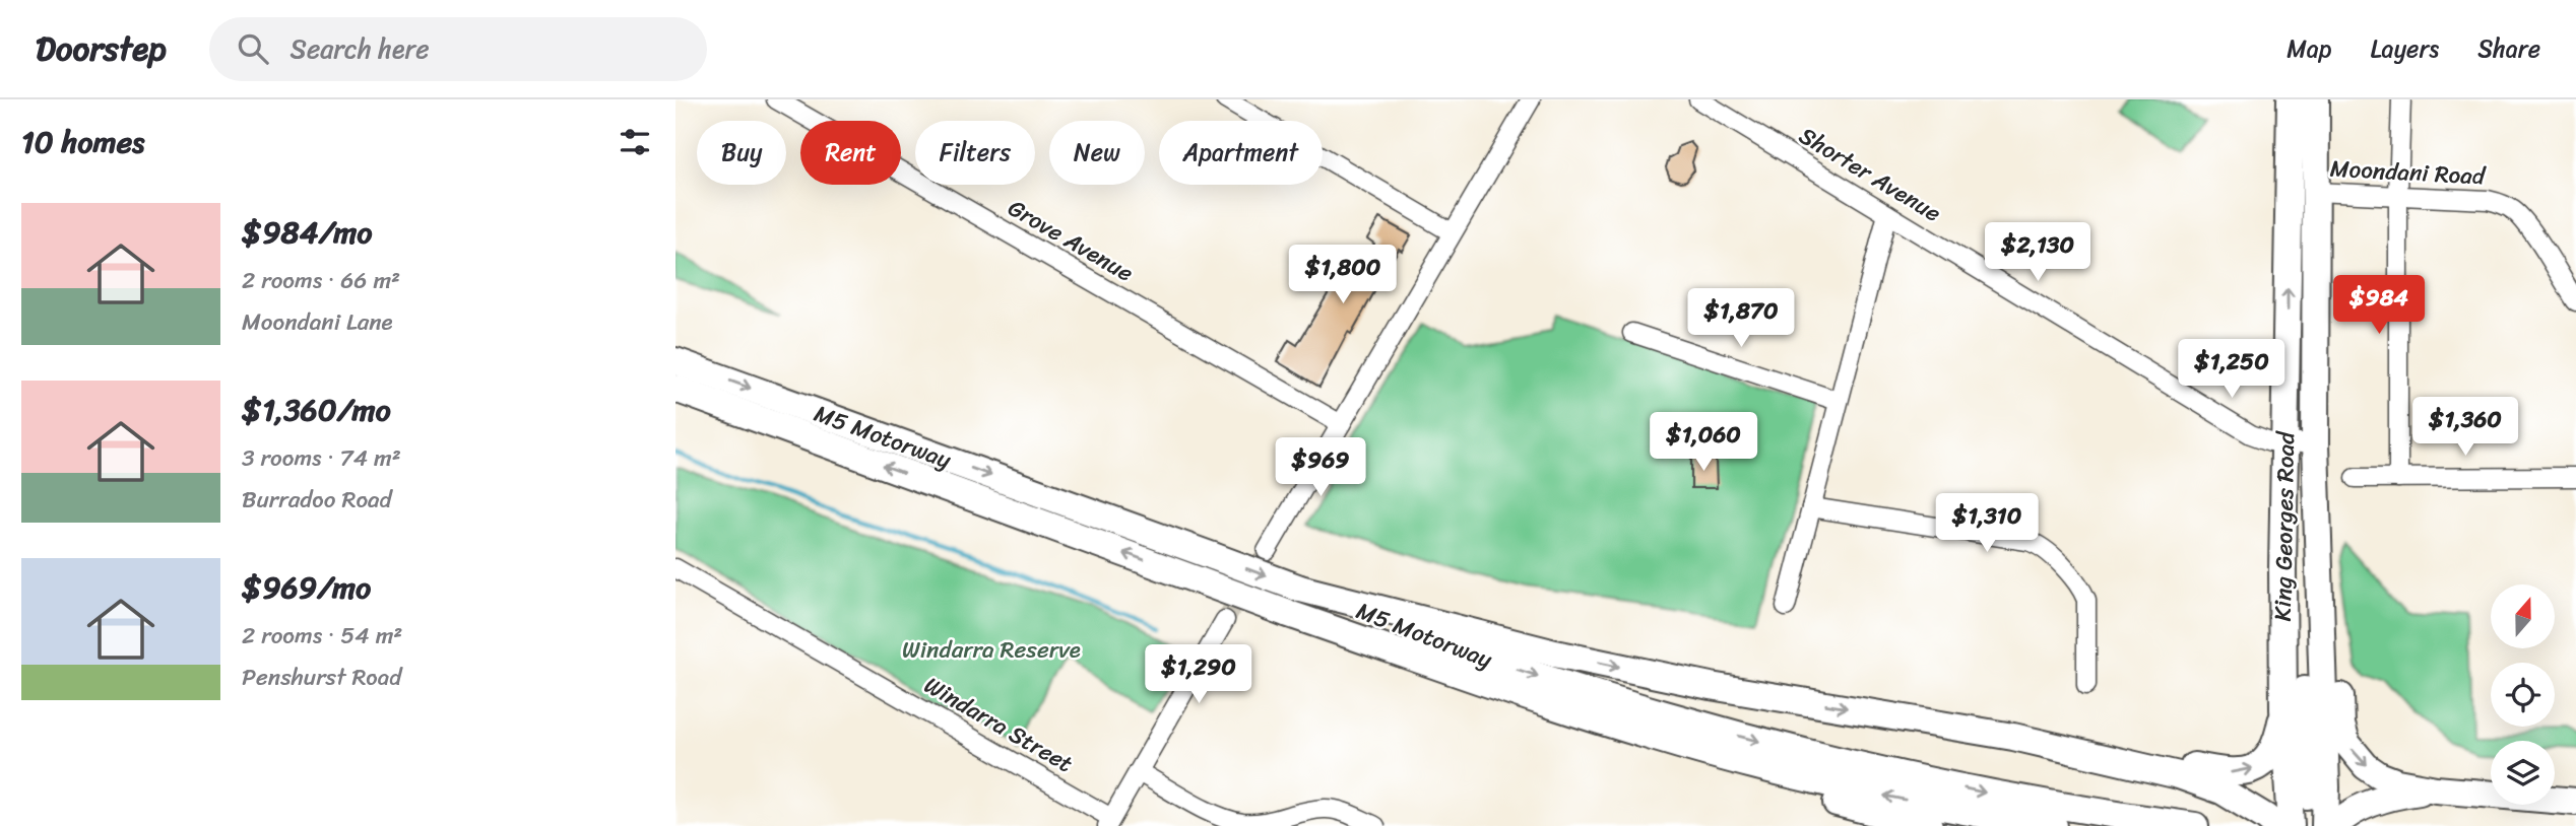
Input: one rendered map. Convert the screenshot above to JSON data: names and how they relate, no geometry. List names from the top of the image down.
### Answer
{
  "streets": {
    "highway": ["M5 Motorway", "King Georges Road"],
    "street": [
      "Moondani Road",
      "Shorter Avenue",
      "Grove Avenue",
      "Windarra Street"
    ]
  },
  "crossings": [
    ["Moondani Road", "King Georges Road"],
    ["Shorter Avenue", "King Georges Road"]
  ],
  "parks": ["Windarra Reserve"],
  "north": "top",
  "page": {
    "header": "Doorstep",
    "search": "Search here",
    "nav": ["Map", "Layers", "Share"],
    "heading": "10 homes",
    "chip": [
      "Buy",
      "Rent",
      "Filters",
      "New",
      "Apartment"
    ],
    "list": [
      {
        "name": "$984/mo",
        "note": "2 rooms · 66 m² · Moondani Lane"
      },
      {
        "name": "$1,360/mo",
        "note": "3 rooms · 74 m² · Burradoo Road"
      },
      {
        "name": "$969/mo",
        "note": "2 rooms · 54 m² · Penshurst Road"
      }
    ],
    "price": [
      "$2,130",
      "$1,800",
      "$984",
      "$1,870",
      "$1,250",
      "$1,360",
      "$1,060",
      "$969",
      "$1,310",
      "$1,290"
    ]
  }
}
